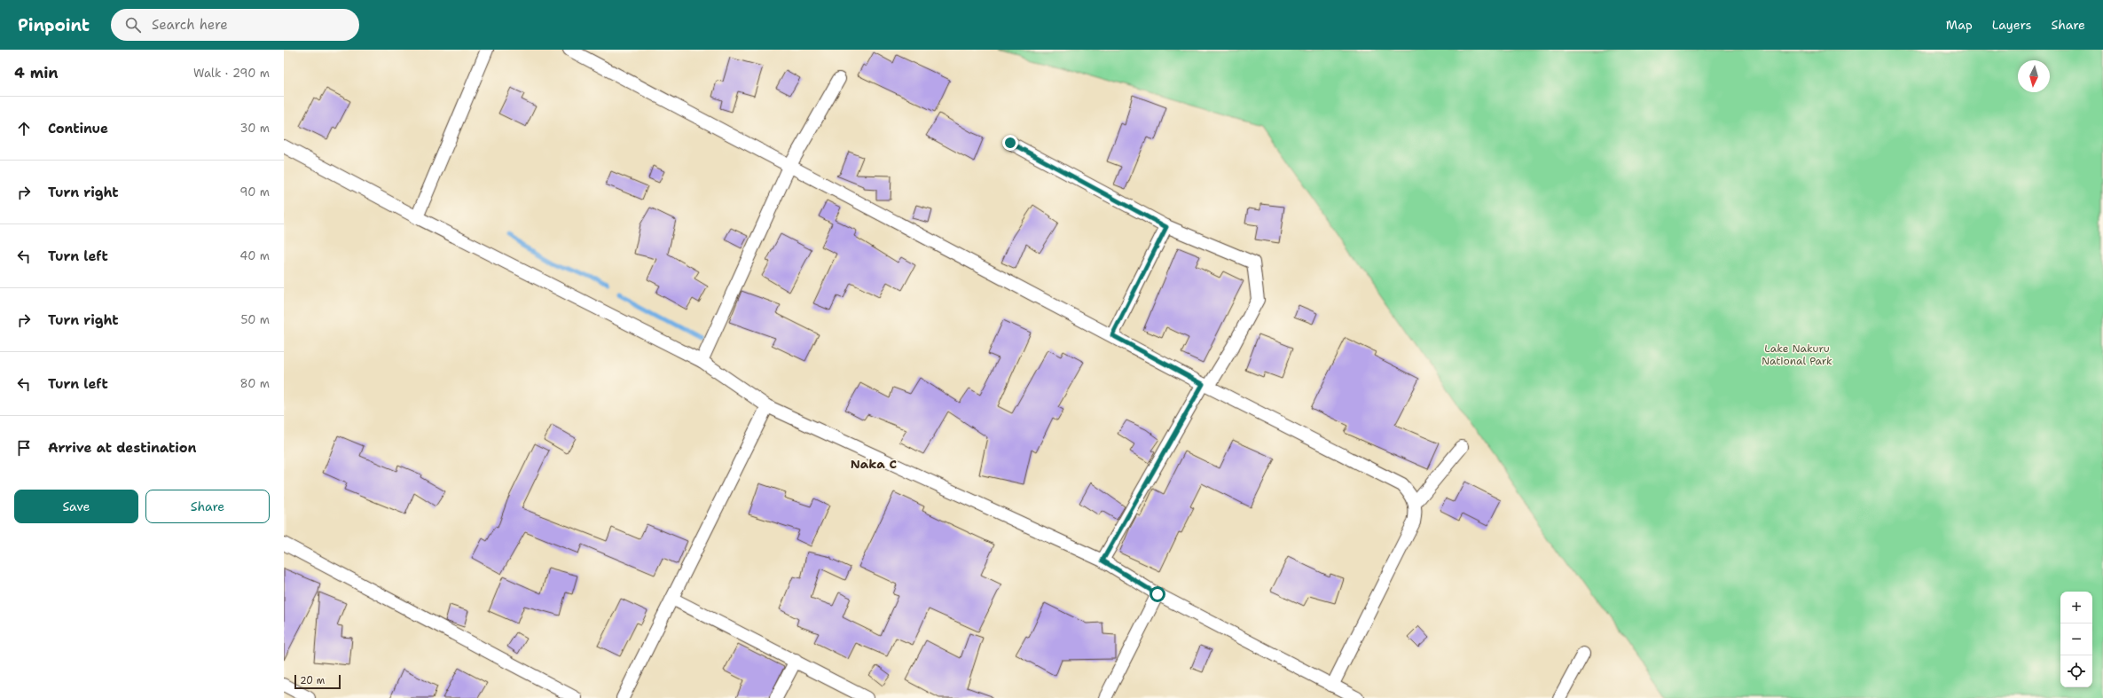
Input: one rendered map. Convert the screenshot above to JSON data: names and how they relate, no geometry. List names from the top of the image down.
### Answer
{
  "districts": ["Naka C"],
  "parks": ["Lake Nakuru National Park"],
  "scale_bar": "20 m",
  "north": "bottom",
  "page": {
    "header": "Pinpoint",
    "search": "Search here",
    "nav": ["Map", "Layers", "Share"],
    "heading": ["4 min", "Walk · 290 m"],
    "list": [
      ["Continue", "30 m"],
      ["Turn right", "90 m"],
      ["Turn left", "40 m"],
      ["Turn right", "50 m"],
      ["Turn left", "80 m"],
      "Arrive at destination"
    ],
    "buttons": ["Save", "Share"],
    "map_buttons": ["+", "−"],
    "scale": "20 m"
  }
}
